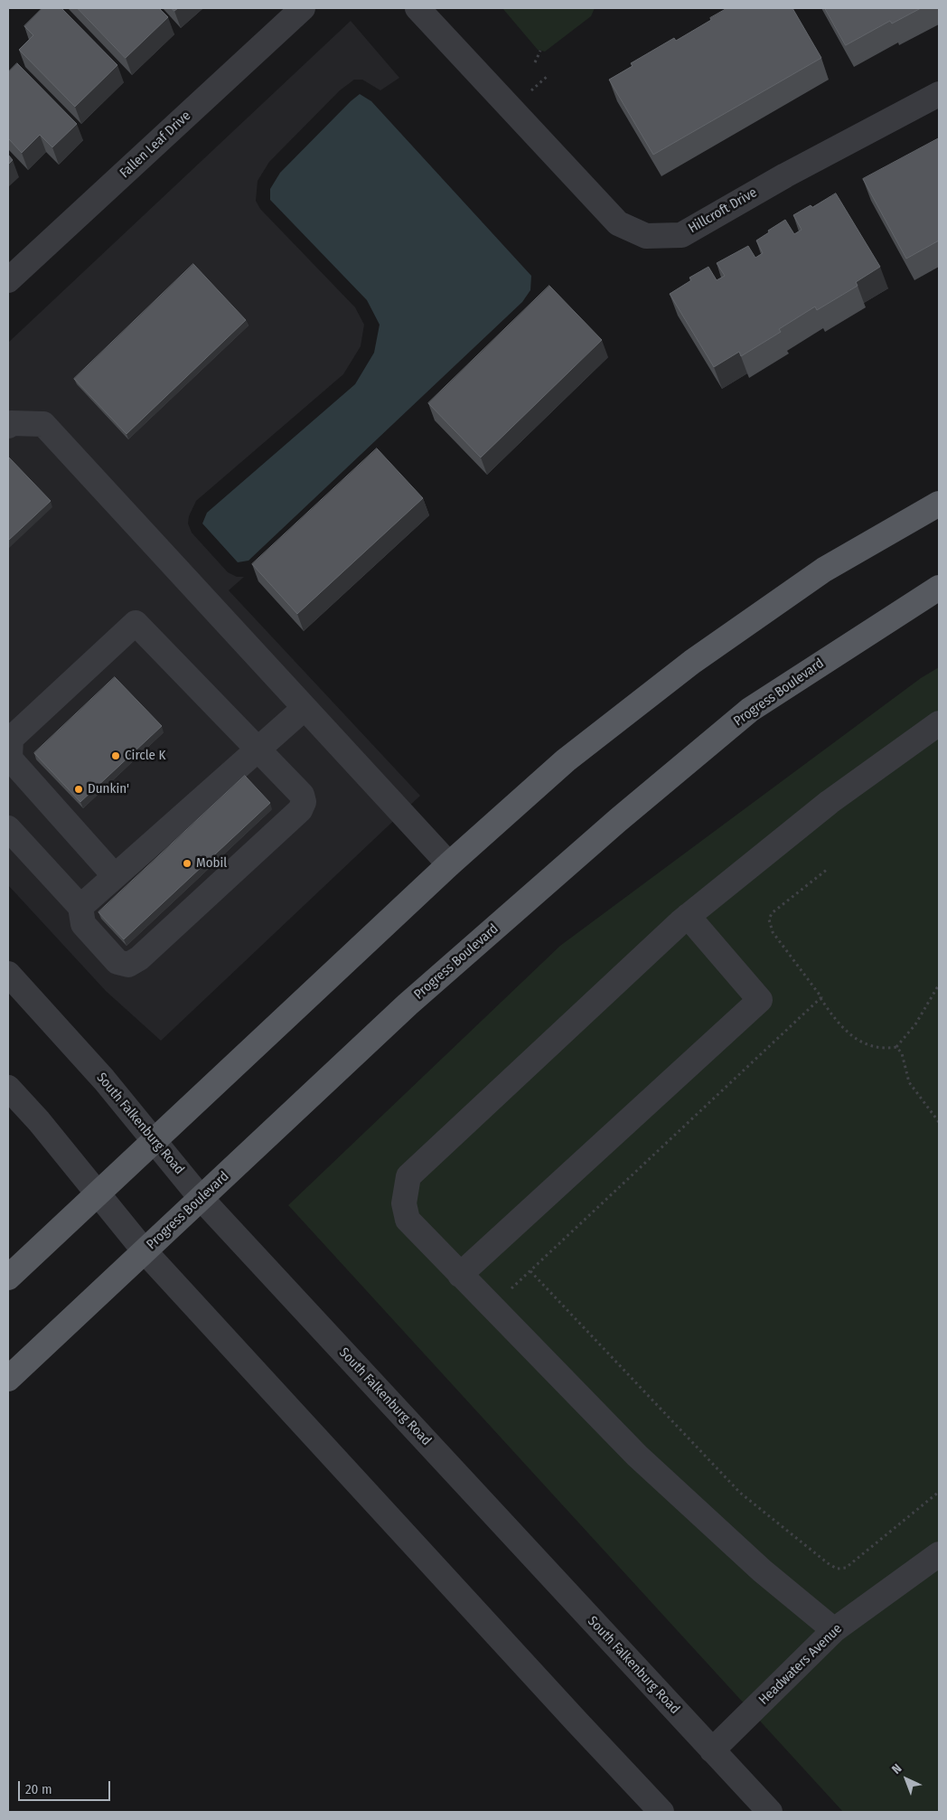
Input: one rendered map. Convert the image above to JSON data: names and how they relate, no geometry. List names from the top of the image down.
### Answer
{
  "streets": {
    "main road": ["Progress Boulevard"],
    "street": [
      "Fallen Leaf Drive",
      "Hillcroft Drive",
      "South Falkenburg Road",
      "Headwaters Avenue"
    ]
  },
  "crossings": [
    ["Progress Boulevard", "South Falkenburg Road"],
    ["South Falkenburg Road", "Headwaters Avenue"]
  ],
  "places": ["Circle K", "Dunkin'", "Mobil"],
  "scale_bar": "20 m",
  "north": "top left"
}
